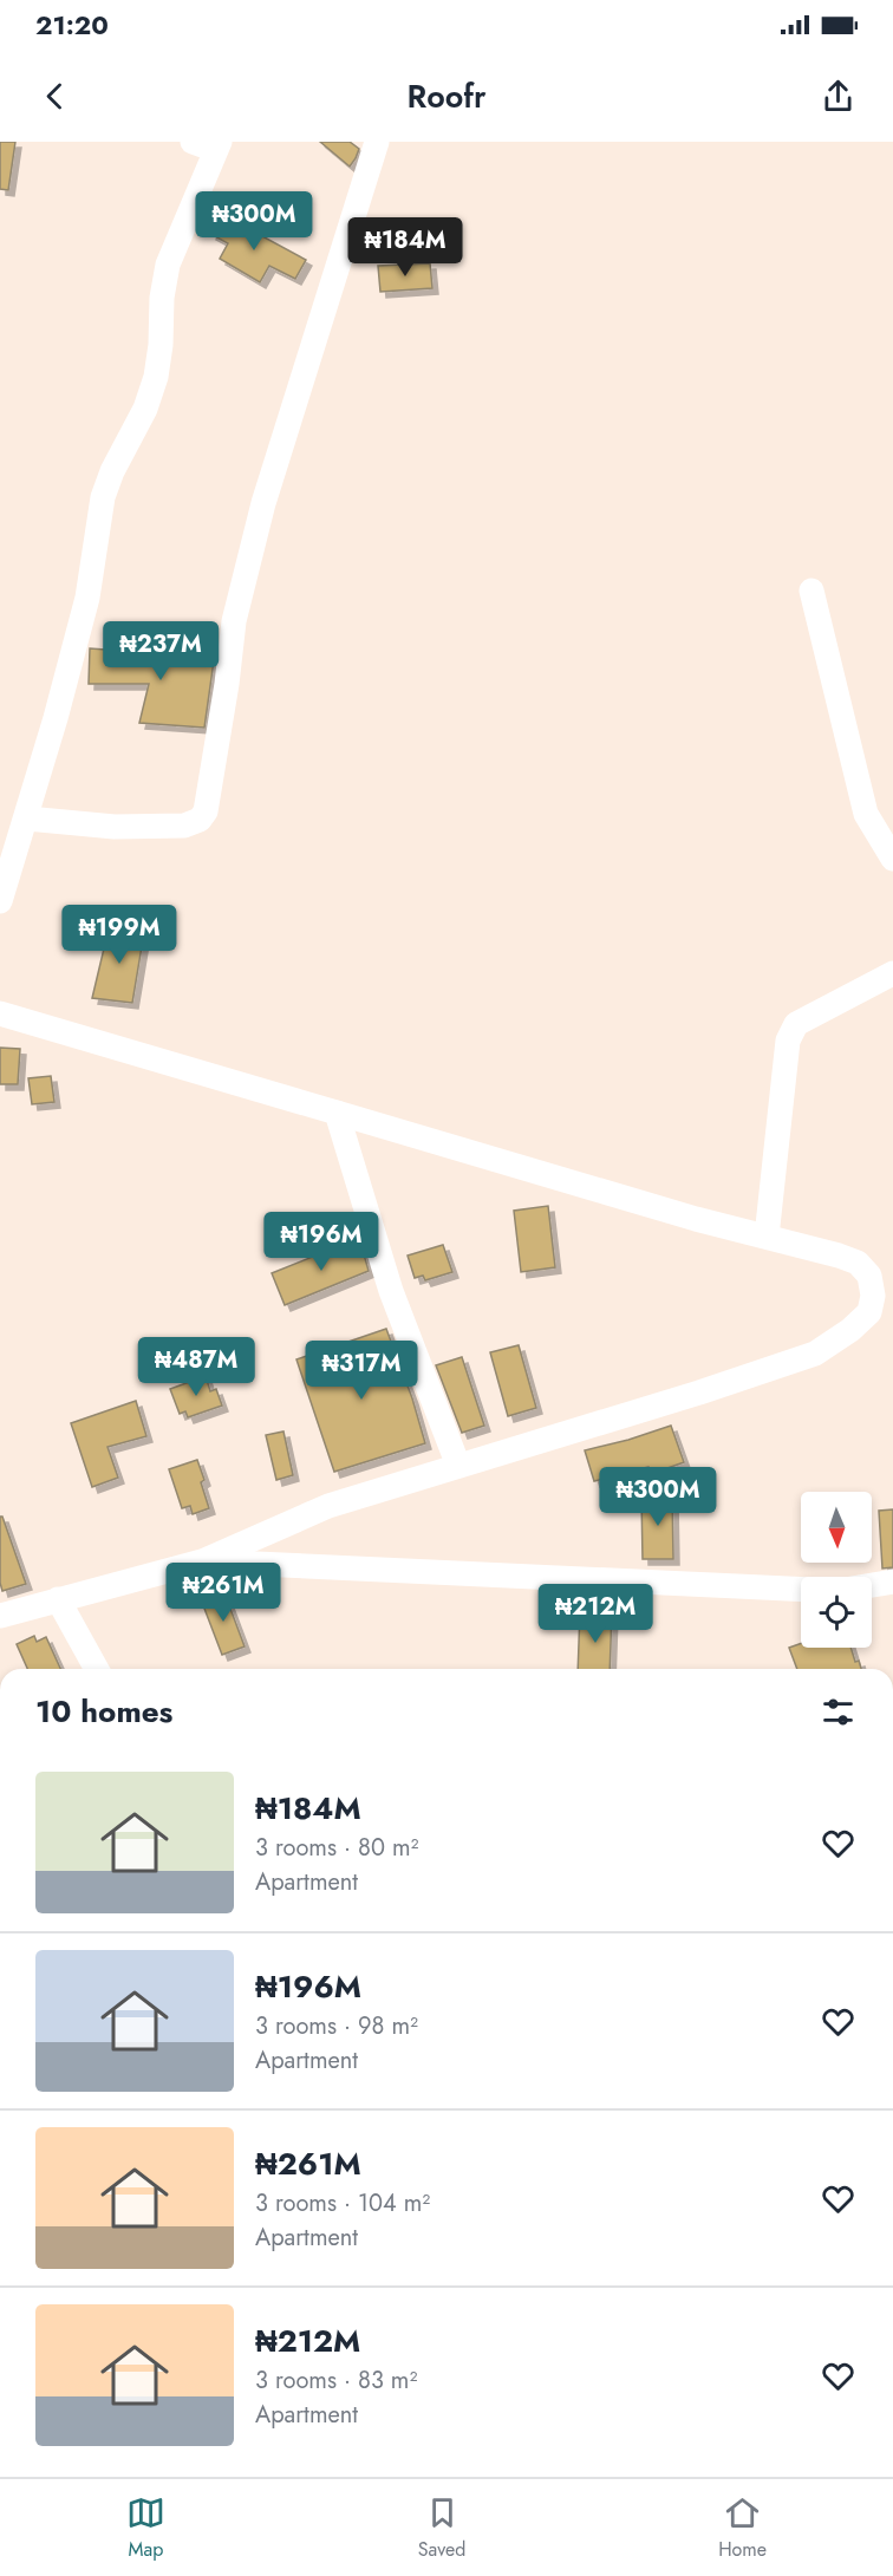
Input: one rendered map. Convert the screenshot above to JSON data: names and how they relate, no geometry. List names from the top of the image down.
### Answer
{
  "north": "bottom",
  "page": {
    "status": "21:20",
    "header": "Roofr",
    "price": [
      "₦300M",
      "₦184M",
      "₦237M",
      "₦199M",
      "₦196M",
      "₦487M",
      "₦317M",
      "₦300M",
      "₦261M",
      "₦212M"
    ],
    "heading": "10 homes",
    "list": [
      {
        "name": "₦184M",
        "note": "3 rooms · 80 m² · Apartment"
      },
      {
        "name": "₦196M",
        "note": "3 rooms · 98 m² · Apartment"
      },
      {
        "name": "₦261M",
        "note": "3 rooms · 104 m² · Apartment"
      },
      {
        "name": "₦212M",
        "note": "3 rooms · 83 m² · Apartment"
      }
    ],
    "tabs": ["Map", "Saved", "Home"]
  }
}
